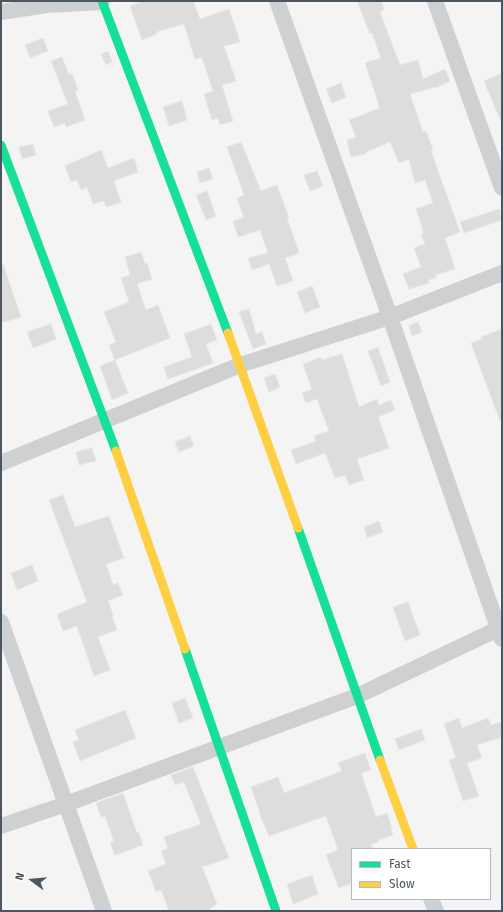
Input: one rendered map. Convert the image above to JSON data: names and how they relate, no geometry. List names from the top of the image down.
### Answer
{
  "legend": ["Fast", "Slow"],
  "north": "left"
}
